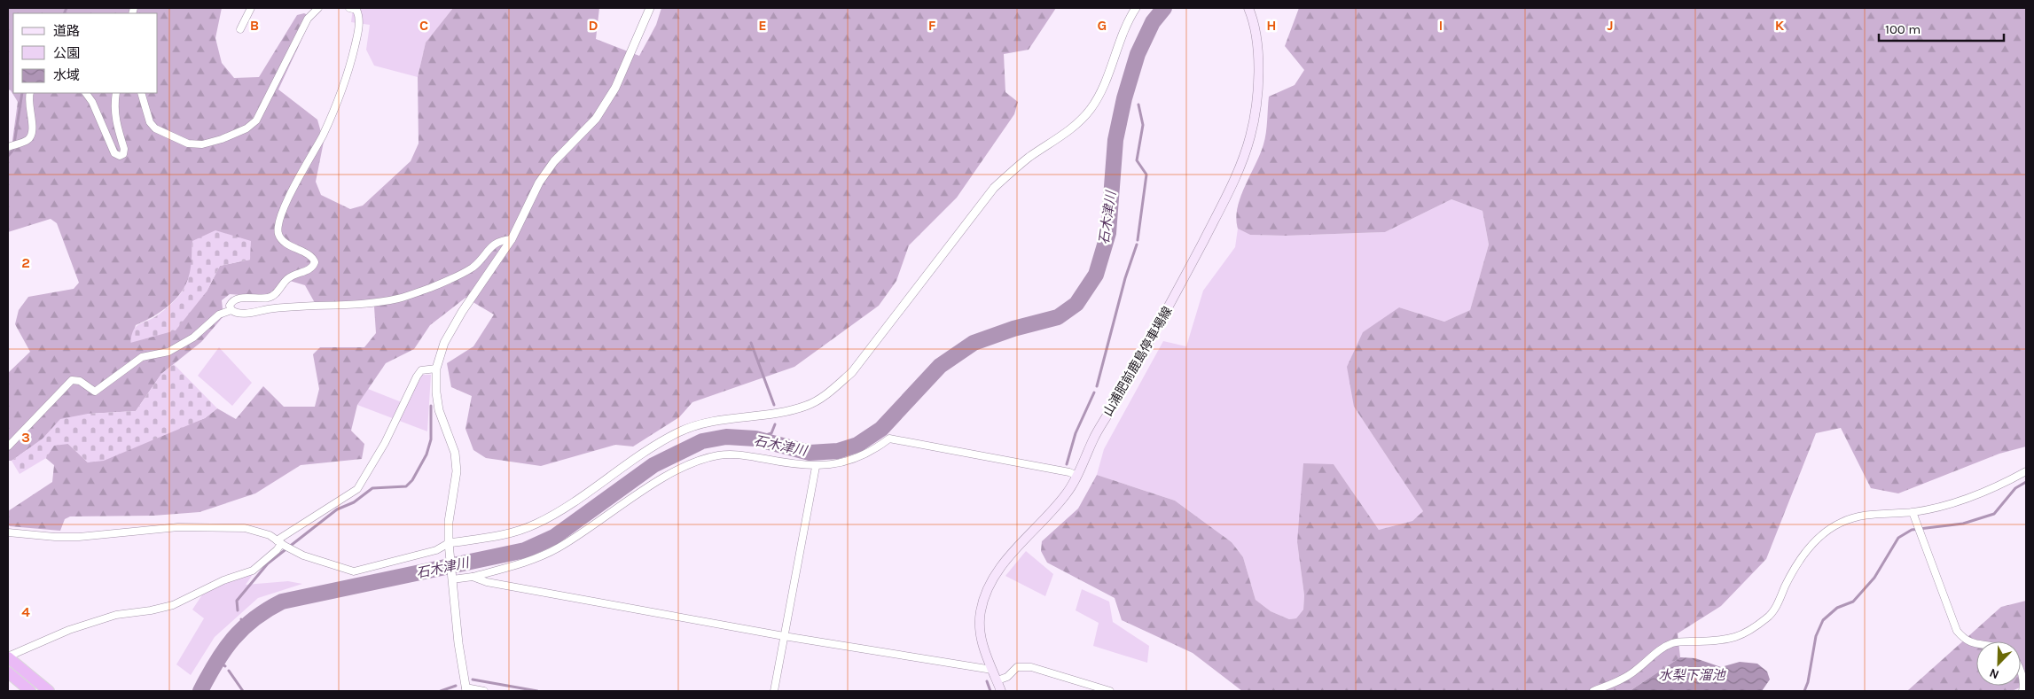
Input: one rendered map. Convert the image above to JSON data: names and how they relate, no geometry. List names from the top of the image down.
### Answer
{
  "streets": {
    "main road": ["山浦肥前鹿島停車場線"]
  },
  "water": ["石木津川", "水梨下溜池"],
  "legend": ["道路", "公園", "水域"],
  "scale_bar": "100 m",
  "north": "bottom left",
  "grid": {
    "columns": [
      "B",
      "C",
      "D",
      "E",
      "F",
      "G",
      "H",
      "I",
      "J",
      "K"
    ],
    "rows": ["2", "3", "4"]
  }
}
